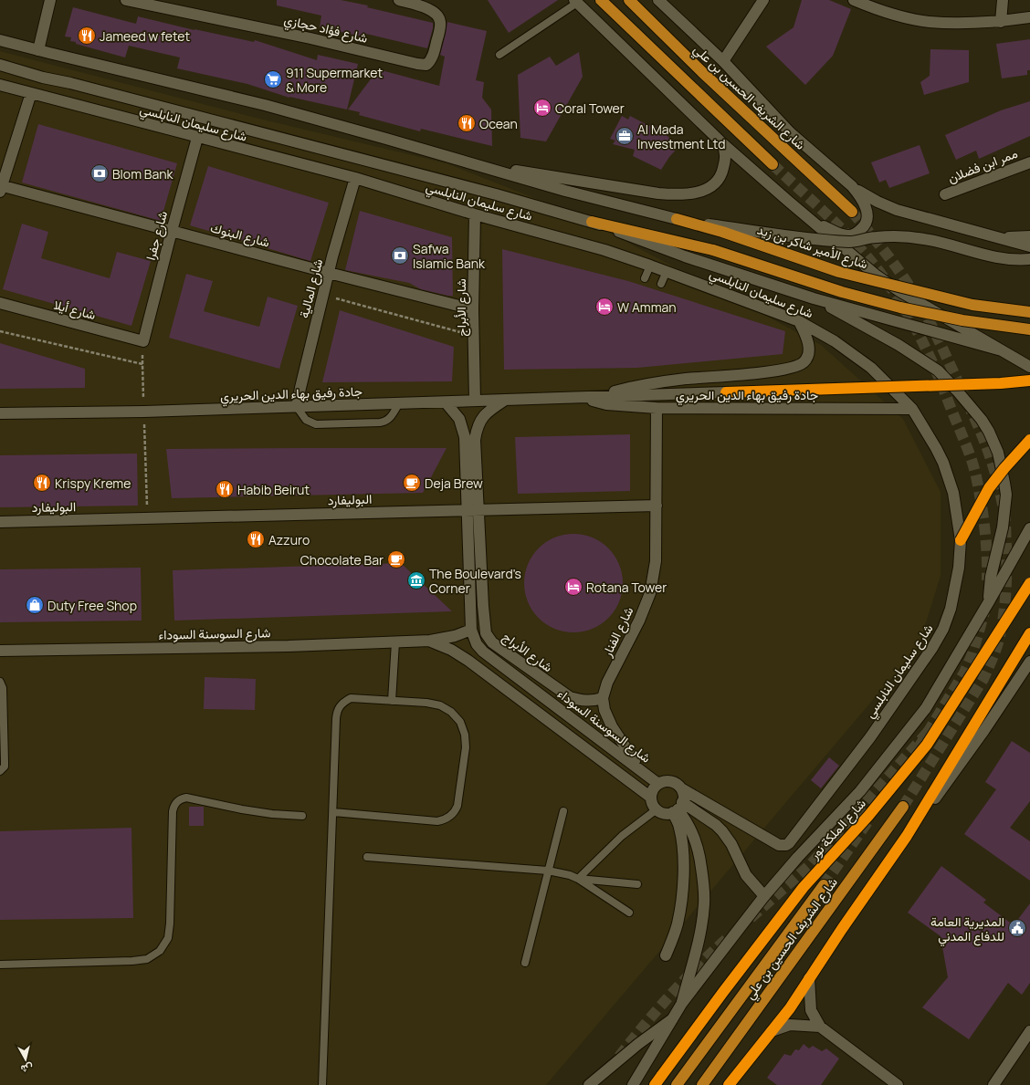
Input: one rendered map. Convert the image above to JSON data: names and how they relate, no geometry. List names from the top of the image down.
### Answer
{
  "streets": {
    "highway": ["شارع الملكة نور"],
    "main road": ["شارع الشريف الحسين بن علي", "شارع الأمير شاكر بن زيد"],
    "street": [
      "شارع فؤاد حجازي",
      "شارع سليمان النابلسي",
      "ممر ابن فضلان",
      "شارع البنوك",
      "شارع جفرا",
      "شارع المالية",
      "شارع الأبراج",
      "شارع أيلا",
      "جادة رفيق بهاء الدين الحريري",
      "البوليفارد",
      "شارع الفنار",
      "شارع السوسنة السوداء"
    ]
  },
  "crossings": [
    ["شارع سليمان النابلسي", "شارع جفرا"],
    ["شارع سليمان النابلسي", "شارع المالية"],
    ["شارع سليمان النابلسي", "شارع الأبراج"],
    ["شارع سليمان النابلسي", "جادة رفيق بهاء الدين الحريري"],
    ["شارع سليمان النابلسي", "شارع السوسنة السوداء"],
    ["شارع البنوك", "شارع جفرا"],
    ["شارع البنوك", "شارع المالية"],
    ["شارع البنوك", "شارع الأبراج"],
    ["شارع جفرا", "شارع أيلا"],
    ["شارع المالية", "جادة رفيق بهاء الدين الحريري"],
    ["شارع الأبراج", "جادة رفيق بهاء الدين الحريري"],
    ["شارع الأبراج", "البوليفارد"],
    ["شارع الأبراج", "شارع الفنار"],
    ["شارع الأبراج", "شارع السوسنة السوداء"],
    ["جادة رفيق بهاء الدين الحريري", "شارع الفنار"],
    ["البوليفارد", "شارع الفنار"]
  ],
  "places": {
    "restaurant": [
      "Jameed w fetet",
      "Ocean",
      "Krispy Kreme",
      "Habib Beirut",
      "Azzuro"
    ],
    "supermarket": ["911 Supermarket & More"],
    "hotel": ["Coral Tower", "W Amman", "Rotana Tower"],
    "office": ["Al Mada Investment Ltd"],
    "bank": ["Blom Bank", "Safwa Islamic Bank"],
    "cafe": ["Deja Brew", "Chocolate Bar"],
    "museum": ["The Boulevard's Corner"],
    "shop": ["Duty Free Shop"],
    "public building": ["المديرية العامة للدفاع المدني"]
  },
  "north": "bottom"
}
